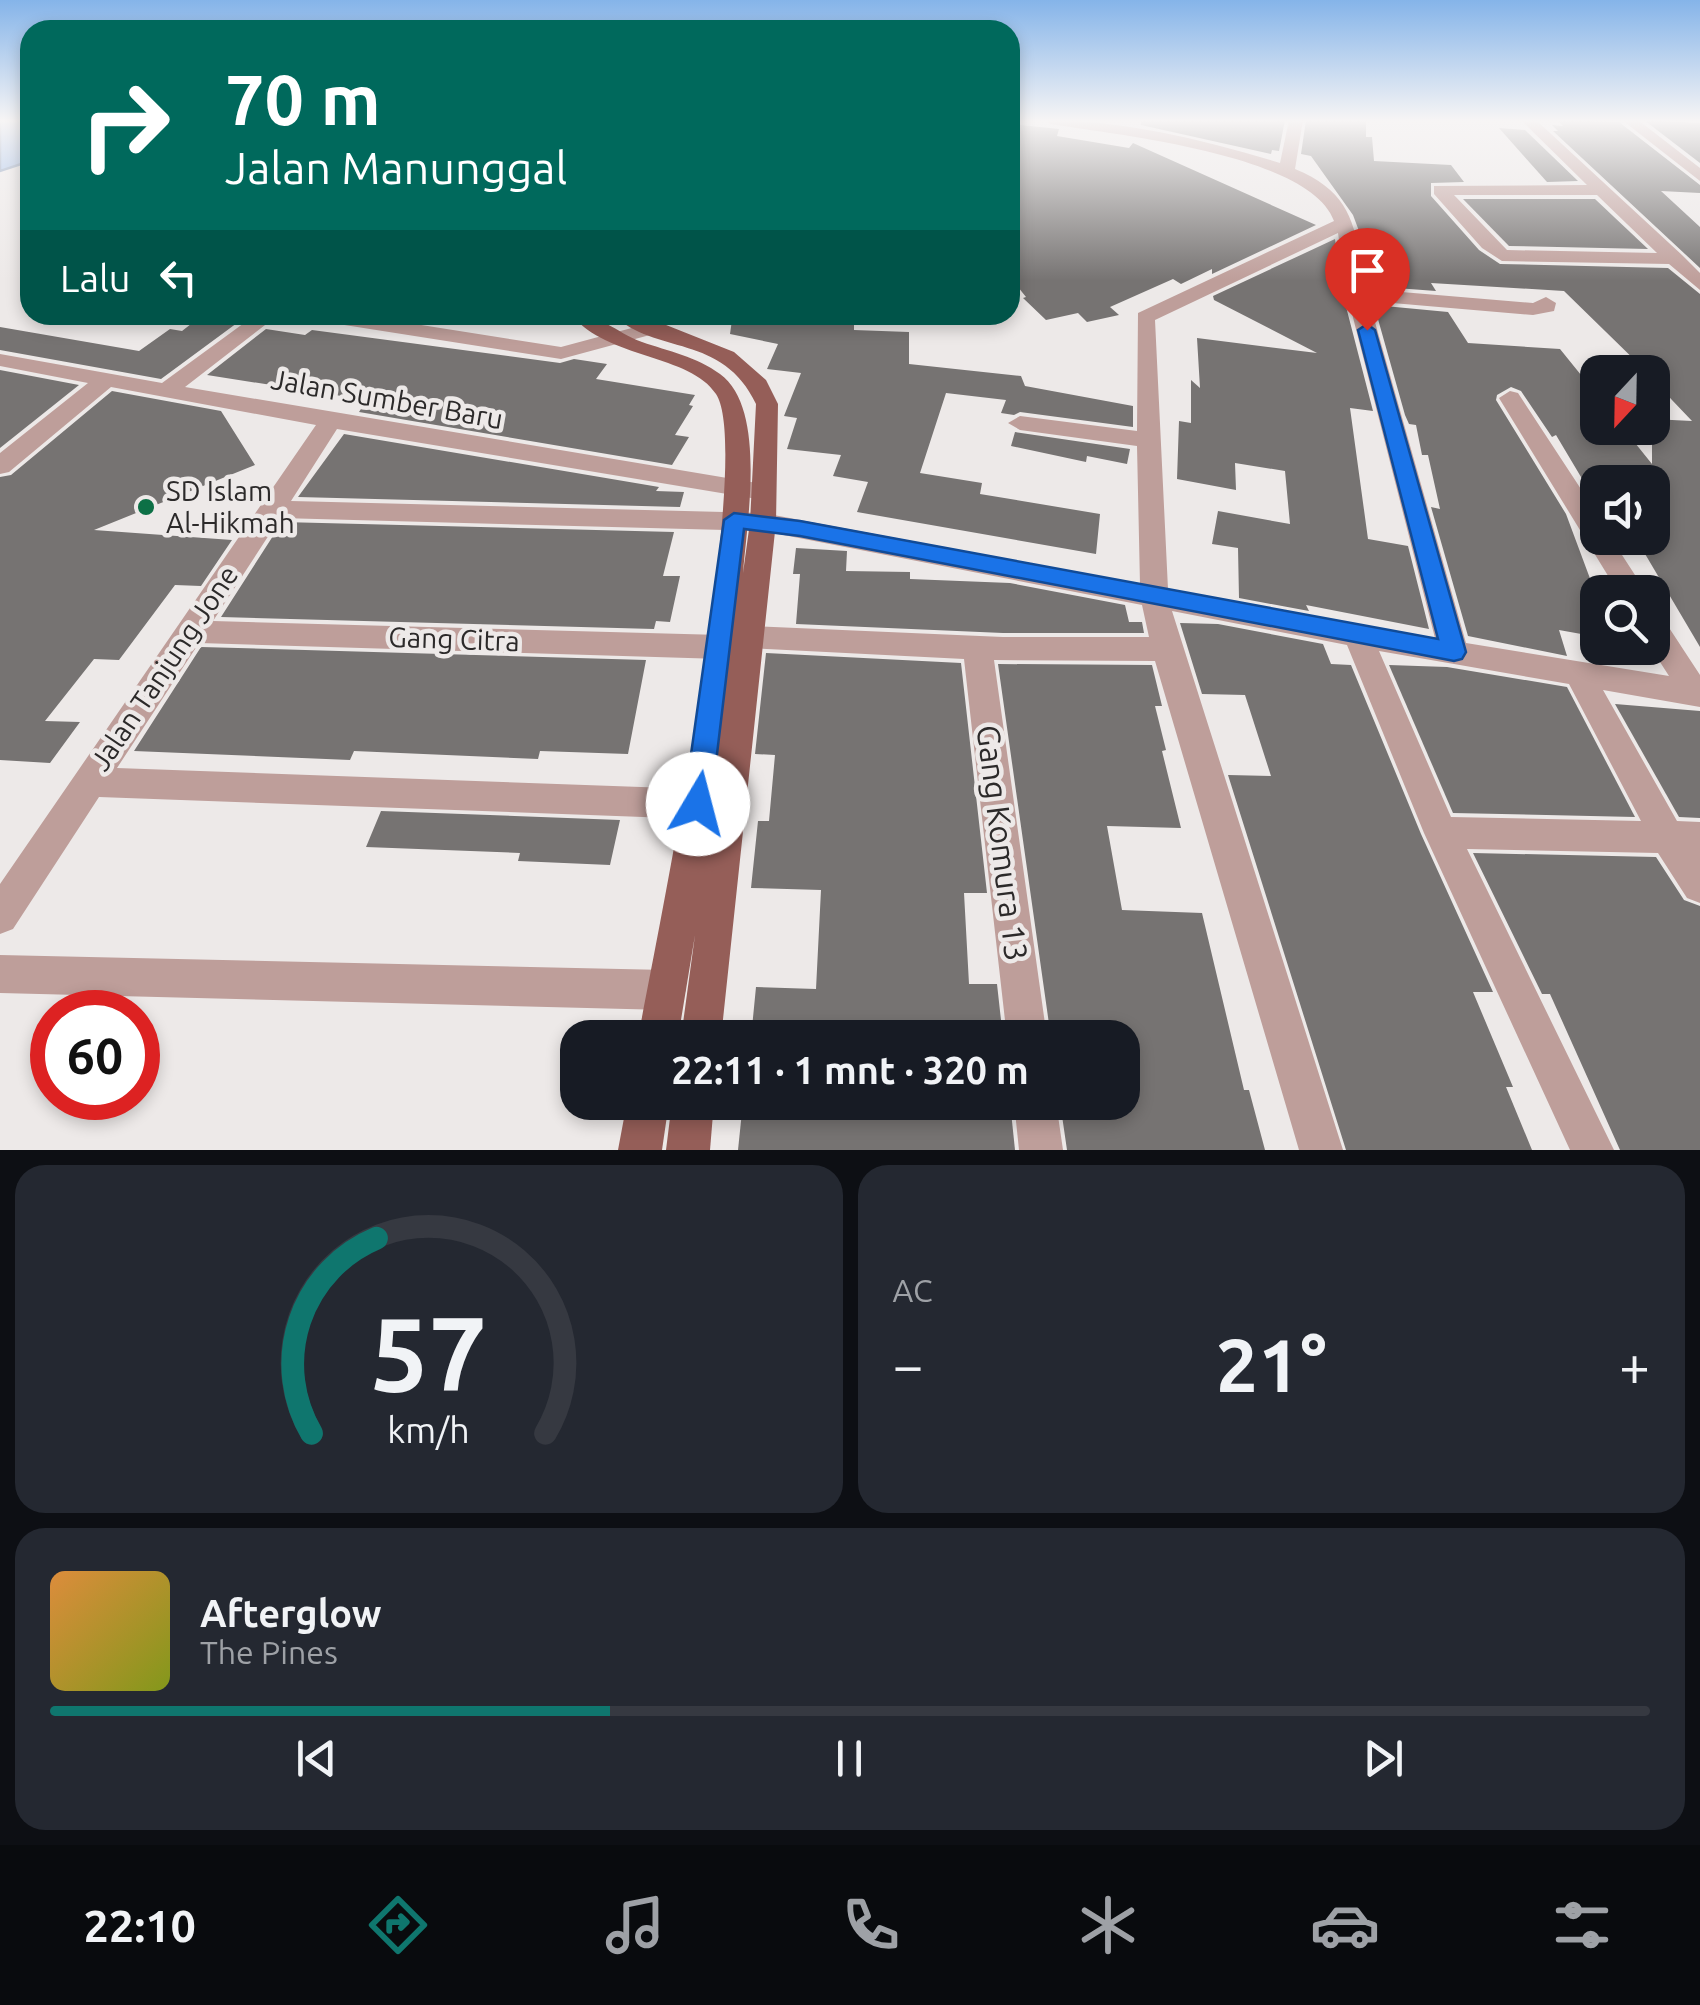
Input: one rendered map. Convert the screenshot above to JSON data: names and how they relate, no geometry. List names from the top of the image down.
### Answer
{
  "streets": {
    "street": [
      "Jalan Sumber Baru",
      "Gang Citra",
      "Jalan Tanjung Jone",
      "Gang Komura 13"
    ]
  },
  "crossings": [
    ["Jalan Sumber Baru", "Jalan Tanjung Jone"],
    ["Gang Citra", "Jalan Tanjung Jone"],
    ["Gang Citra", "Gang Komura 13"]
  ],
  "places": ["SD Islam Al-Hikmah"],
  "north": "bottom",
  "page": {
    "turn": ["70 m", "Jalan Manunggal"],
    "then": "Lalu",
    "limit": "60",
    "trip": "22:11 · 1 mnt · 320 m",
    "tile": "AC",
    "heat": ["−", "21°", "+"],
    "song": ["Afterglow", "The Pines"],
    "tabs": "22:10",
    "gauge": ["57", "km/h"]
  }
}
